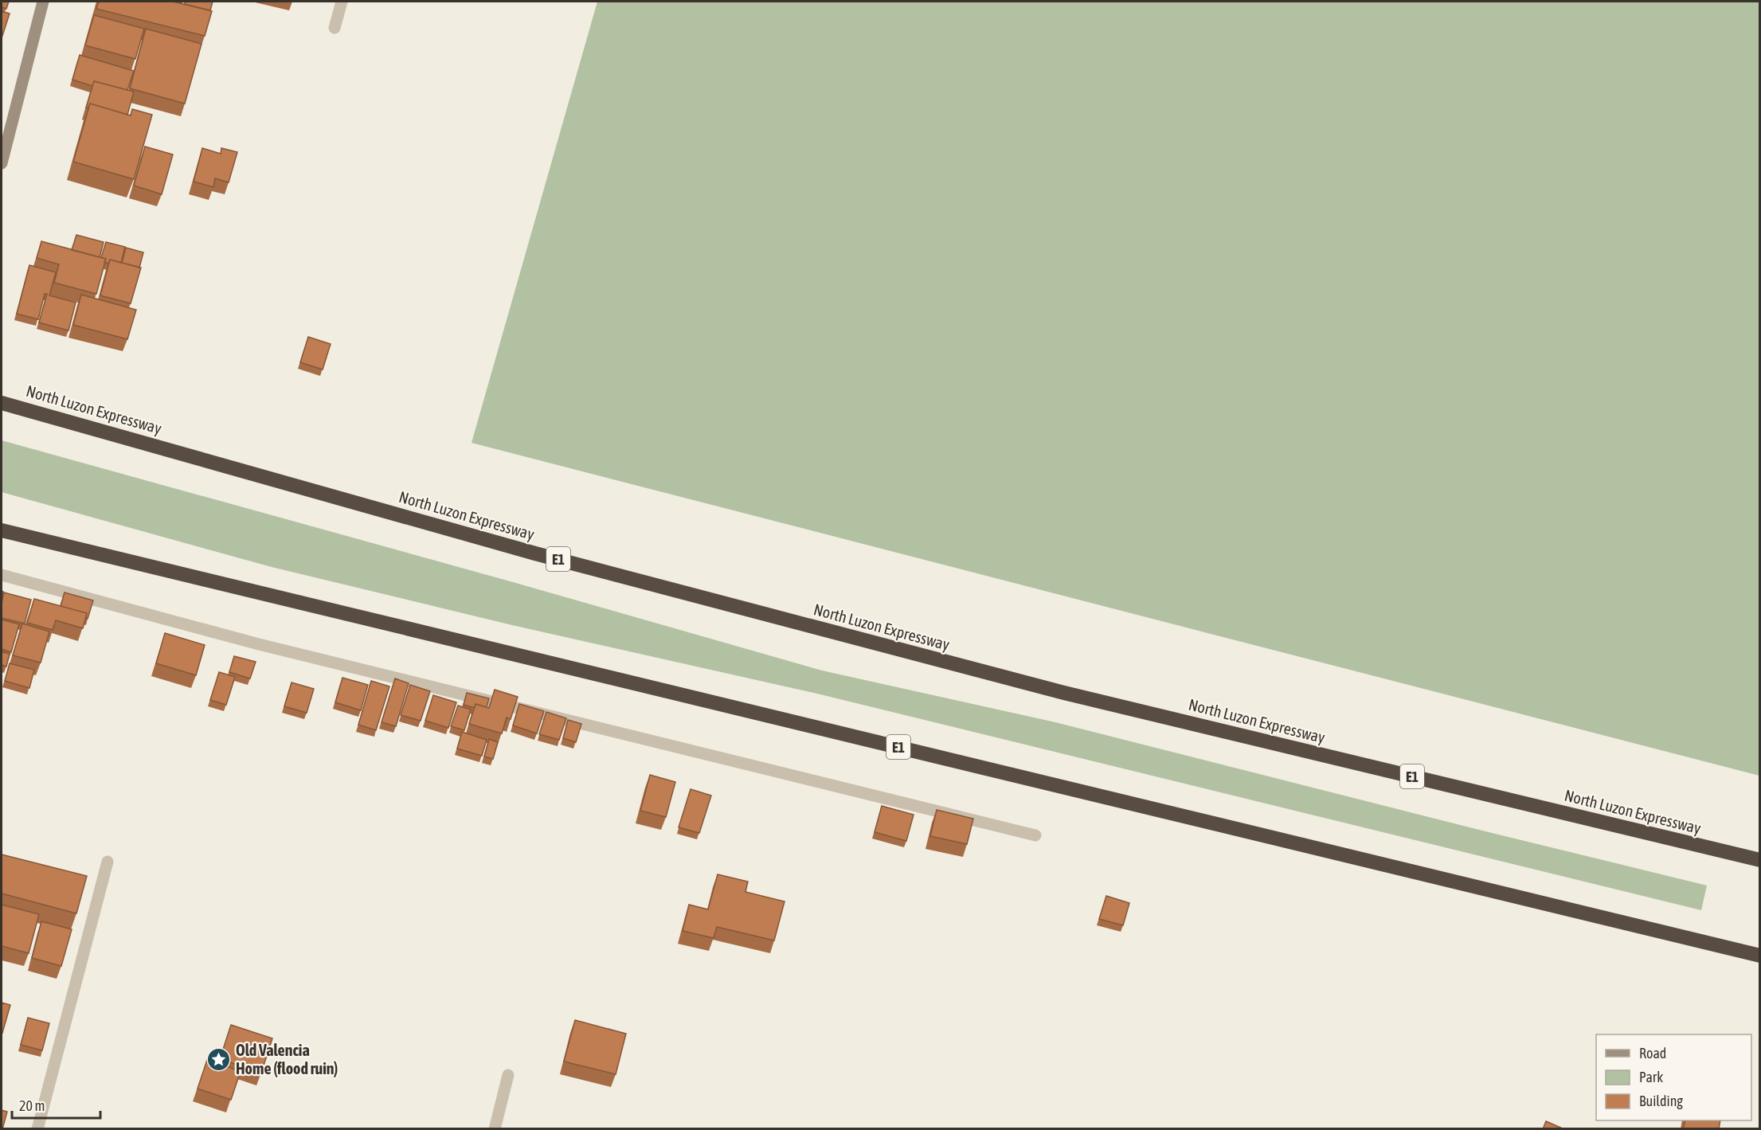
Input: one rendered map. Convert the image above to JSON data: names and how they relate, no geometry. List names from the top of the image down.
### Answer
{
  "streets": {
    "highway": ["North Luzon Expressway", "E1"]
  },
  "places": {
    "place": ["Old Valencia Home (flood ruin)"]
  },
  "legend": ["Road", "Park", "Building"],
  "scale_bar": "20 m"
}
